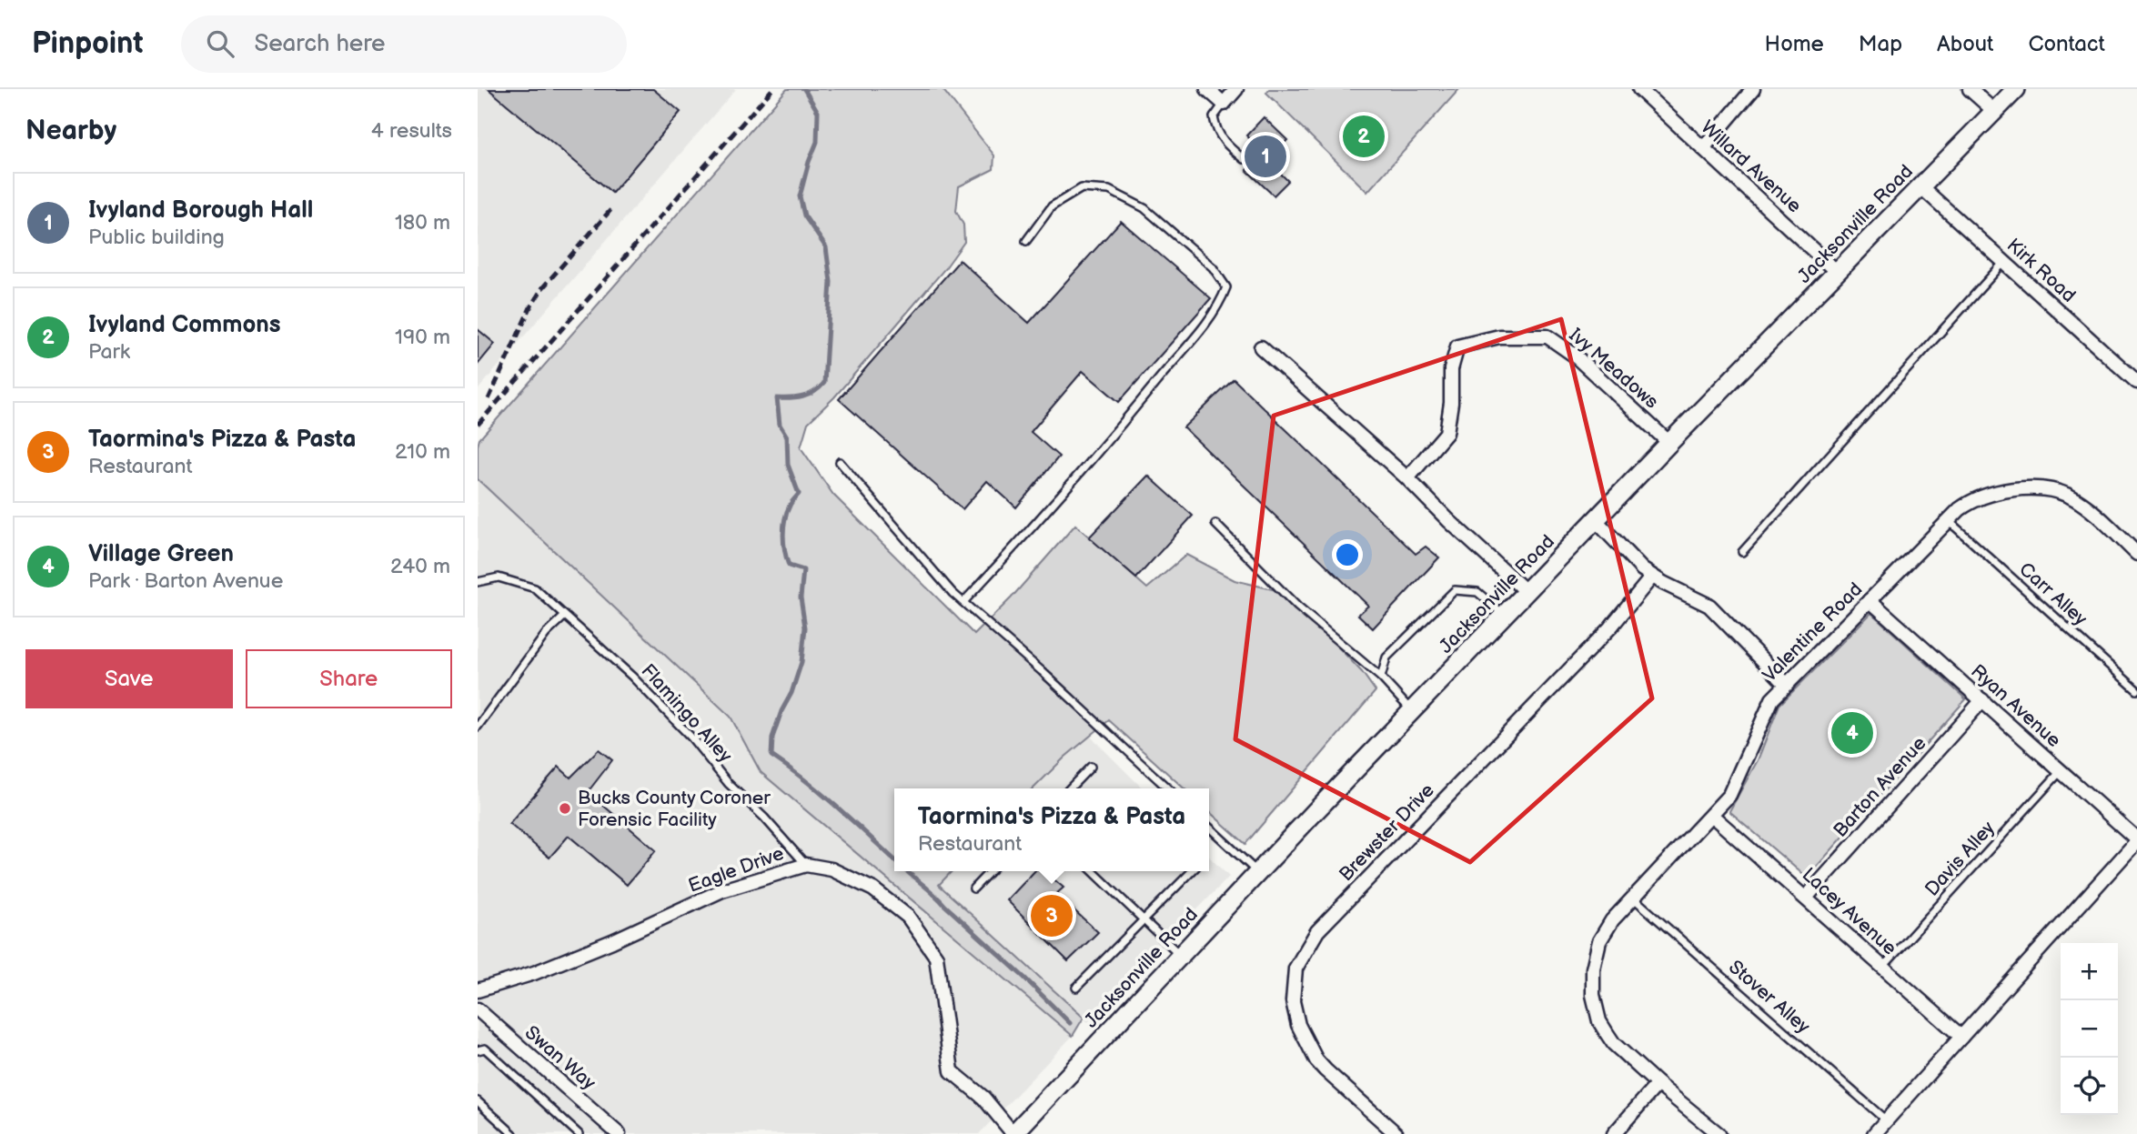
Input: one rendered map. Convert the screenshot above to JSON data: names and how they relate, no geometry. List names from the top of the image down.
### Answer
{
  "streets": {
    "main road": ["Jacksonville Road"],
    "street": [
      "Willard Avenue",
      "Kirk Road",
      "Ivy Meadows",
      "Valentine Road",
      "Ryan Avenue",
      "Barton Avenue",
      "Brewster Drive",
      "Eagle Drive",
      "Lacey Avenue",
      "Swan Way"
    ],
    "lane": [
      "Carr Alley",
      "Flamingo Alley",
      "Davis Alley",
      "Stover Alley"
    ]
  },
  "crossings": [
    ["Willard Avenue", "Jacksonville Road"],
    ["Jacksonville Road", "Kirk Road"],
    ["Jacksonville Road", "Ivy Meadows"],
    ["Jacksonville Road", "Eagle Drive"],
    ["Carr Alley", "Valentine Road"],
    ["Valentine Road", "Ryan Avenue"],
    ["Valentine Road", "Lacey Avenue"],
    ["Valentine Road", "Stover Alley"],
    ["Ryan Avenue", "Barton Avenue"],
    ["Ryan Avenue", "Davis Alley"],
    ["Flamingo Alley", "Eagle Drive"],
    ["Barton Avenue", "Lacey Avenue"],
    ["Davis Alley", "Lacey Avenue"]
  ],
  "places": ["Bucks County Coroner Forensic Facility"],
  "page": {
    "header": "Pinpoint",
    "search": "Search here",
    "nav": [
      "Home",
      "Map",
      "About",
      "Contact"
    ],
    "heading": ["Nearby", "4 results"],
    "pins": [
      "2",
      "1",
      "4",
      "3"
    ],
    "list": [
      {
        "mark": "1",
        "name": "Ivyland Borough Hall",
        "note": "Public building",
        "value": "180 m"
      },
      {
        "mark": "2",
        "name": "Ivyland Commons",
        "note": "Park",
        "value": "190 m"
      },
      {
        "mark": "3",
        "name": "Taormina's Pizza & Pasta",
        "note": "Restaurant",
        "value": "210 m"
      },
      {
        "mark": "4",
        "name": "Village Green",
        "note": "Park · Barton Avenue",
        "value": "240 m"
      }
    ],
    "buttons": ["Save", "Share"],
    "popup": ["Taormina's Pizza & Pasta", "Restaurant"],
    "map_buttons": ["+", "−"]
  }
}
